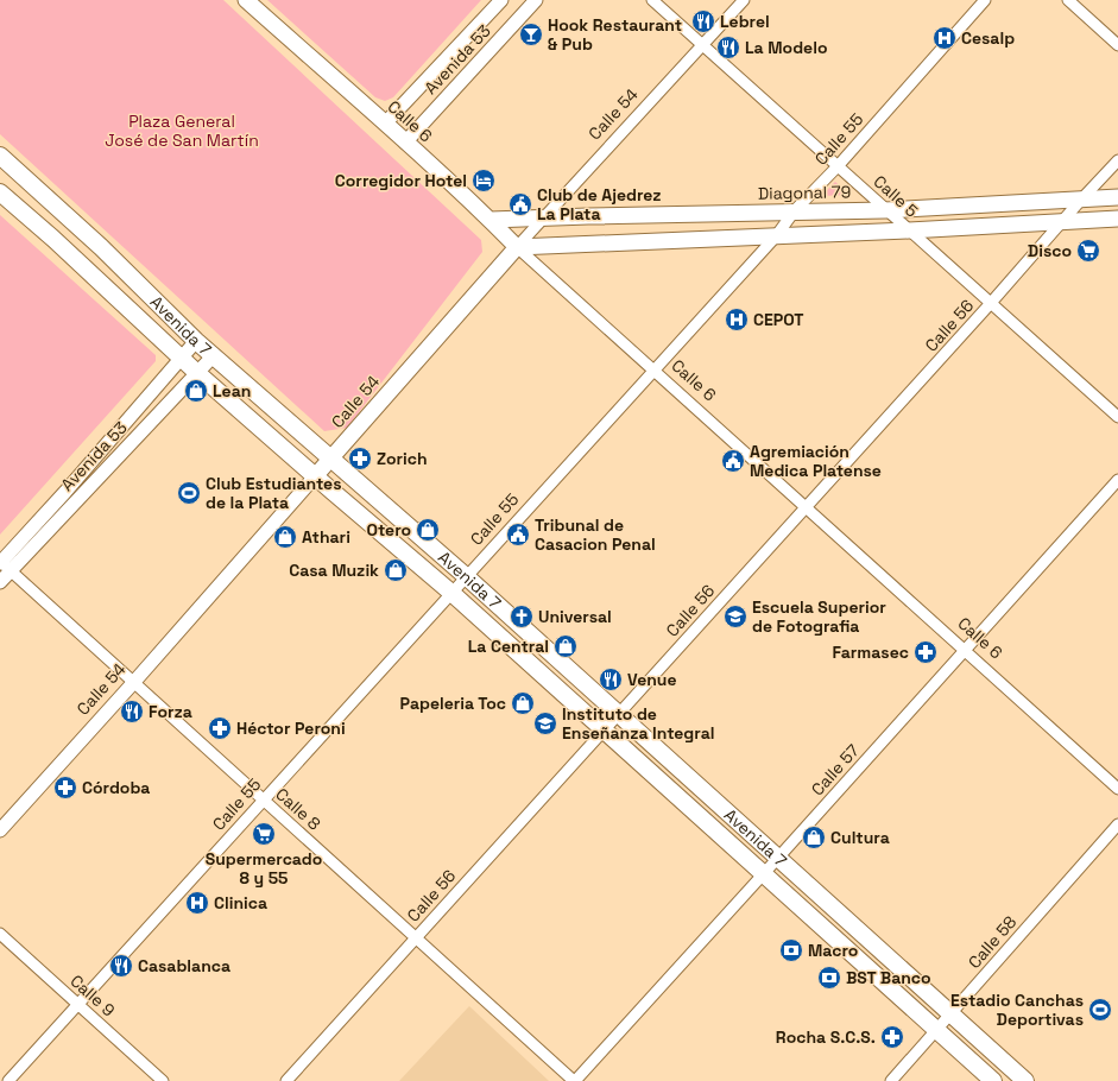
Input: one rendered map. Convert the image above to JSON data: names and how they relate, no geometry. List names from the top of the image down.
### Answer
{
  "streets": {
    "main road": [
      "Calle 54",
      "Calle 6",
      "Diagonal 79",
      "Avenida 7"
    ],
    "street": [
      "Avenida 53",
      "Calle 55",
      "Calle 5",
      "Calle 56",
      "Calle 57",
      "Calle 8",
      "Calle 58",
      "Calle 9"
    ]
  },
  "crossings": [
    ["Avenida 53", "Calle 6"],
    ["Avenida 53", "Avenida 7"],
    ["Avenida 53", "Calle 8"],
    ["Calle 54", "Calle 6"],
    ["Calle 54", "Diagonal 79"],
    ["Calle 54", "Calle 5"],
    ["Calle 54", "Avenida 7"],
    ["Calle 54", "Calle 8"],
    ["Calle 6", "Calle 55"],
    ["Calle 6", "Diagonal 79"],
    ["Calle 6", "Calle 56"],
    ["Calle 6", "Calle 57"],
    ["Calle 55", "Diagonal 79"],
    ["Calle 55", "Calle 5"],
    ["Calle 55", "Avenida 7"],
    ["Calle 55", "Calle 8"],
    ["Calle 55", "Calle 9"],
    ["Diagonal 79", "Calle 5"],
    ["Diagonal 79", "Calle 56"],
    ["Calle 5", "Calle 56"],
    ["Avenida 7", "Calle 56"],
    ["Avenida 7", "Calle 57"],
    ["Avenida 7", "Calle 58"],
    ["Calle 56", "Calle 8"],
    ["Calle 57", "Calle 8"]
  ],
  "parks": ["Plaza General José de San Martín"],
  "places": {
    "restaurant": [
      "Lebrel",
      "La Modelo",
      "Venue",
      "Forza",
      "Casablanca"
    ],
    "bar": ["Hook Restaurant & Pub"],
    "hospital": ["Cesalp", "CEPOT", "Clinica"],
    "hotel": ["Corregidor Hotel"],
    "public building": ["Club de Ajedrez La Plata", "Agremiación Medica Platense", "Tribunal de Casacion Penal"],
    "supermarket": ["Disco", "Supermercado 8 y 55"],
    "shop": [
      "Lean",
      "Otero",
      "Athari",
      "Casa Muzik",
      "La Central",
      "Papeleria Toc",
      "Cultura"
    ],
    "pharmacy": [
      "Zorich",
      "Farmasec",
      "Héctor Peroni",
      "Córdoba",
      "Rocha S.C.S."
    ],
    "sports": ["Club Estudiantes de la Plata", "Estadio Canchas Deportivas"],
    "church": ["Universal"],
    "school or university": ["Escuela Superior de Fotografia", "Instituto de Enseñanza Integral"],
    "bank": ["Macro", "BST Banco"]
  }
}
